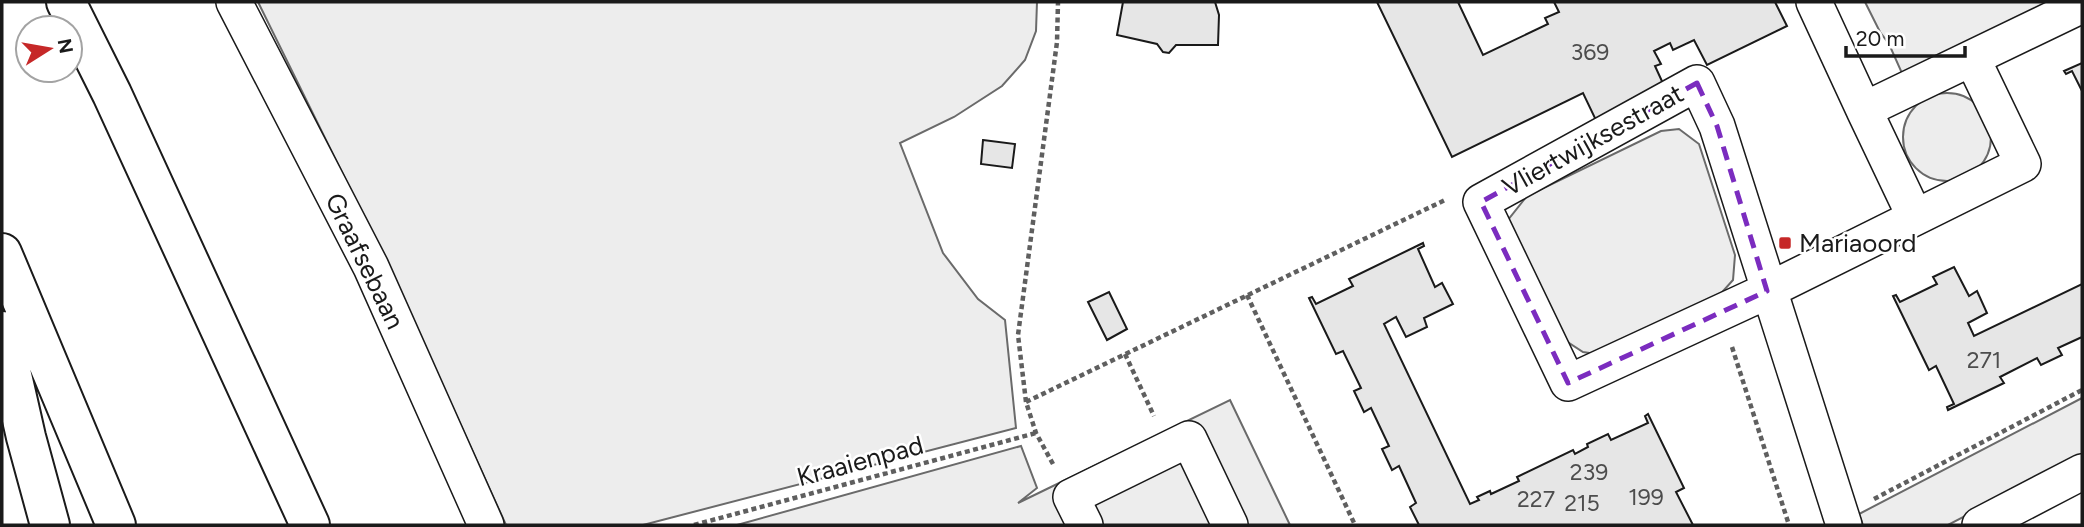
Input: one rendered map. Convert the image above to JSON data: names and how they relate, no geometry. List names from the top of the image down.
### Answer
{
  "streets": {
    "street": ["Vliertwijksestraat", "Graafsebaan"],
    "path": ["Kraaienpad"]
  },
  "places": {
    "transit": ["Mariaoord"]
  },
  "house_numbers": [
    "369",
    "271",
    "239",
    "199",
    "227",
    "215"
  ],
  "scale_bar": "20 m",
  "north": "right"
}
